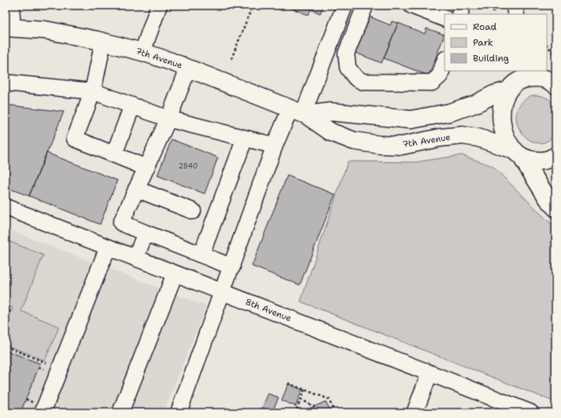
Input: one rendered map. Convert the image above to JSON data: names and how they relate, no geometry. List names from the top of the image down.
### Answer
{
  "streets": {
    "main road": ["7th Avenue"],
    "street": ["8th Avenue"]
  },
  "house_numbers": ["2840"],
  "legend": ["Road", "Park", "Building"]
}
